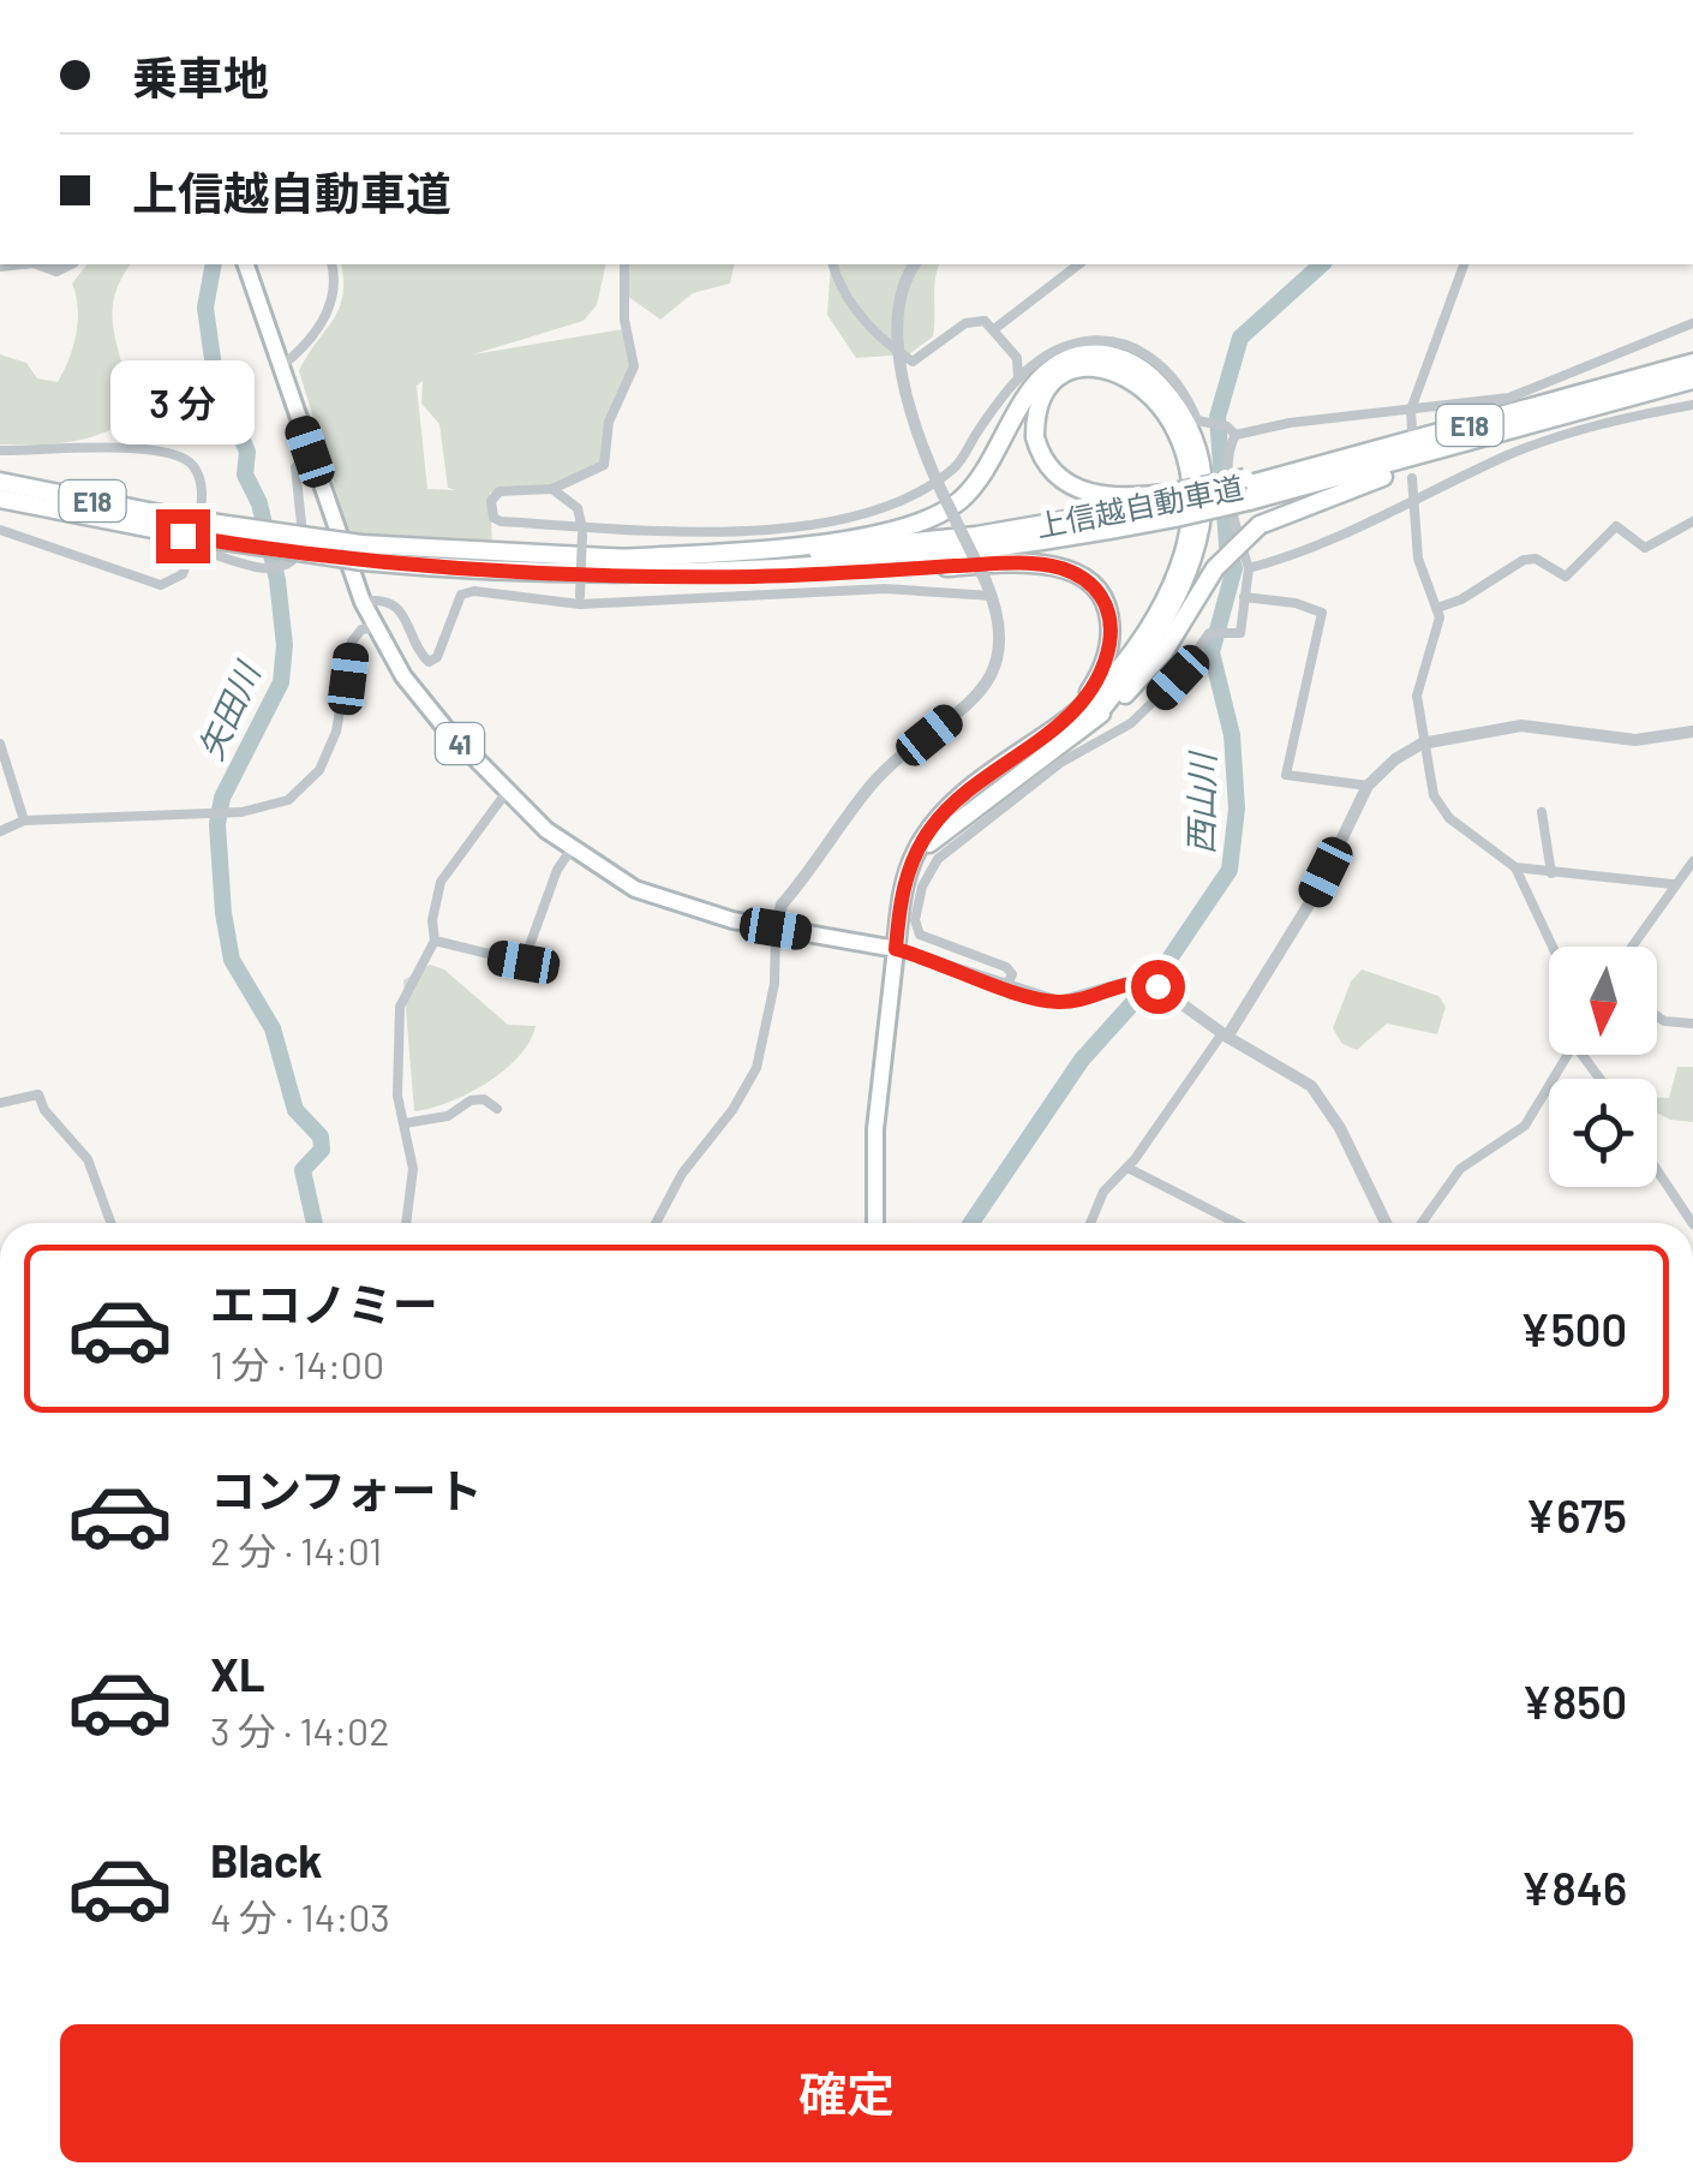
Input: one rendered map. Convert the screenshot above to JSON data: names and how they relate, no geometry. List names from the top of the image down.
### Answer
{
  "streets": {
    "highway": ["E18", "上信越自動車道"],
    "main road": ["41"]
  },
  "water": ["矢田川", "西山川"],
  "north": "bottom",
  "page": {
    "banner": ["乗車地", "上信越自動車道"],
    "bubble": "3 分",
    "list": [
      {
        "name": "エコノミー",
        "note": "1 分 · 14:00",
        "value": "¥500"
      },
      {
        "name": "コンフォート",
        "note": "2 分 · 14:01",
        "value": "¥675"
      },
      {
        "name": "XL",
        "note": "3 分 · 14:02",
        "value": "¥850"
      },
      {
        "name": "Black",
        "note": "4 分 · 14:03",
        "value": "¥846"
      }
    ],
    "buttons": "確定"
  }
}
